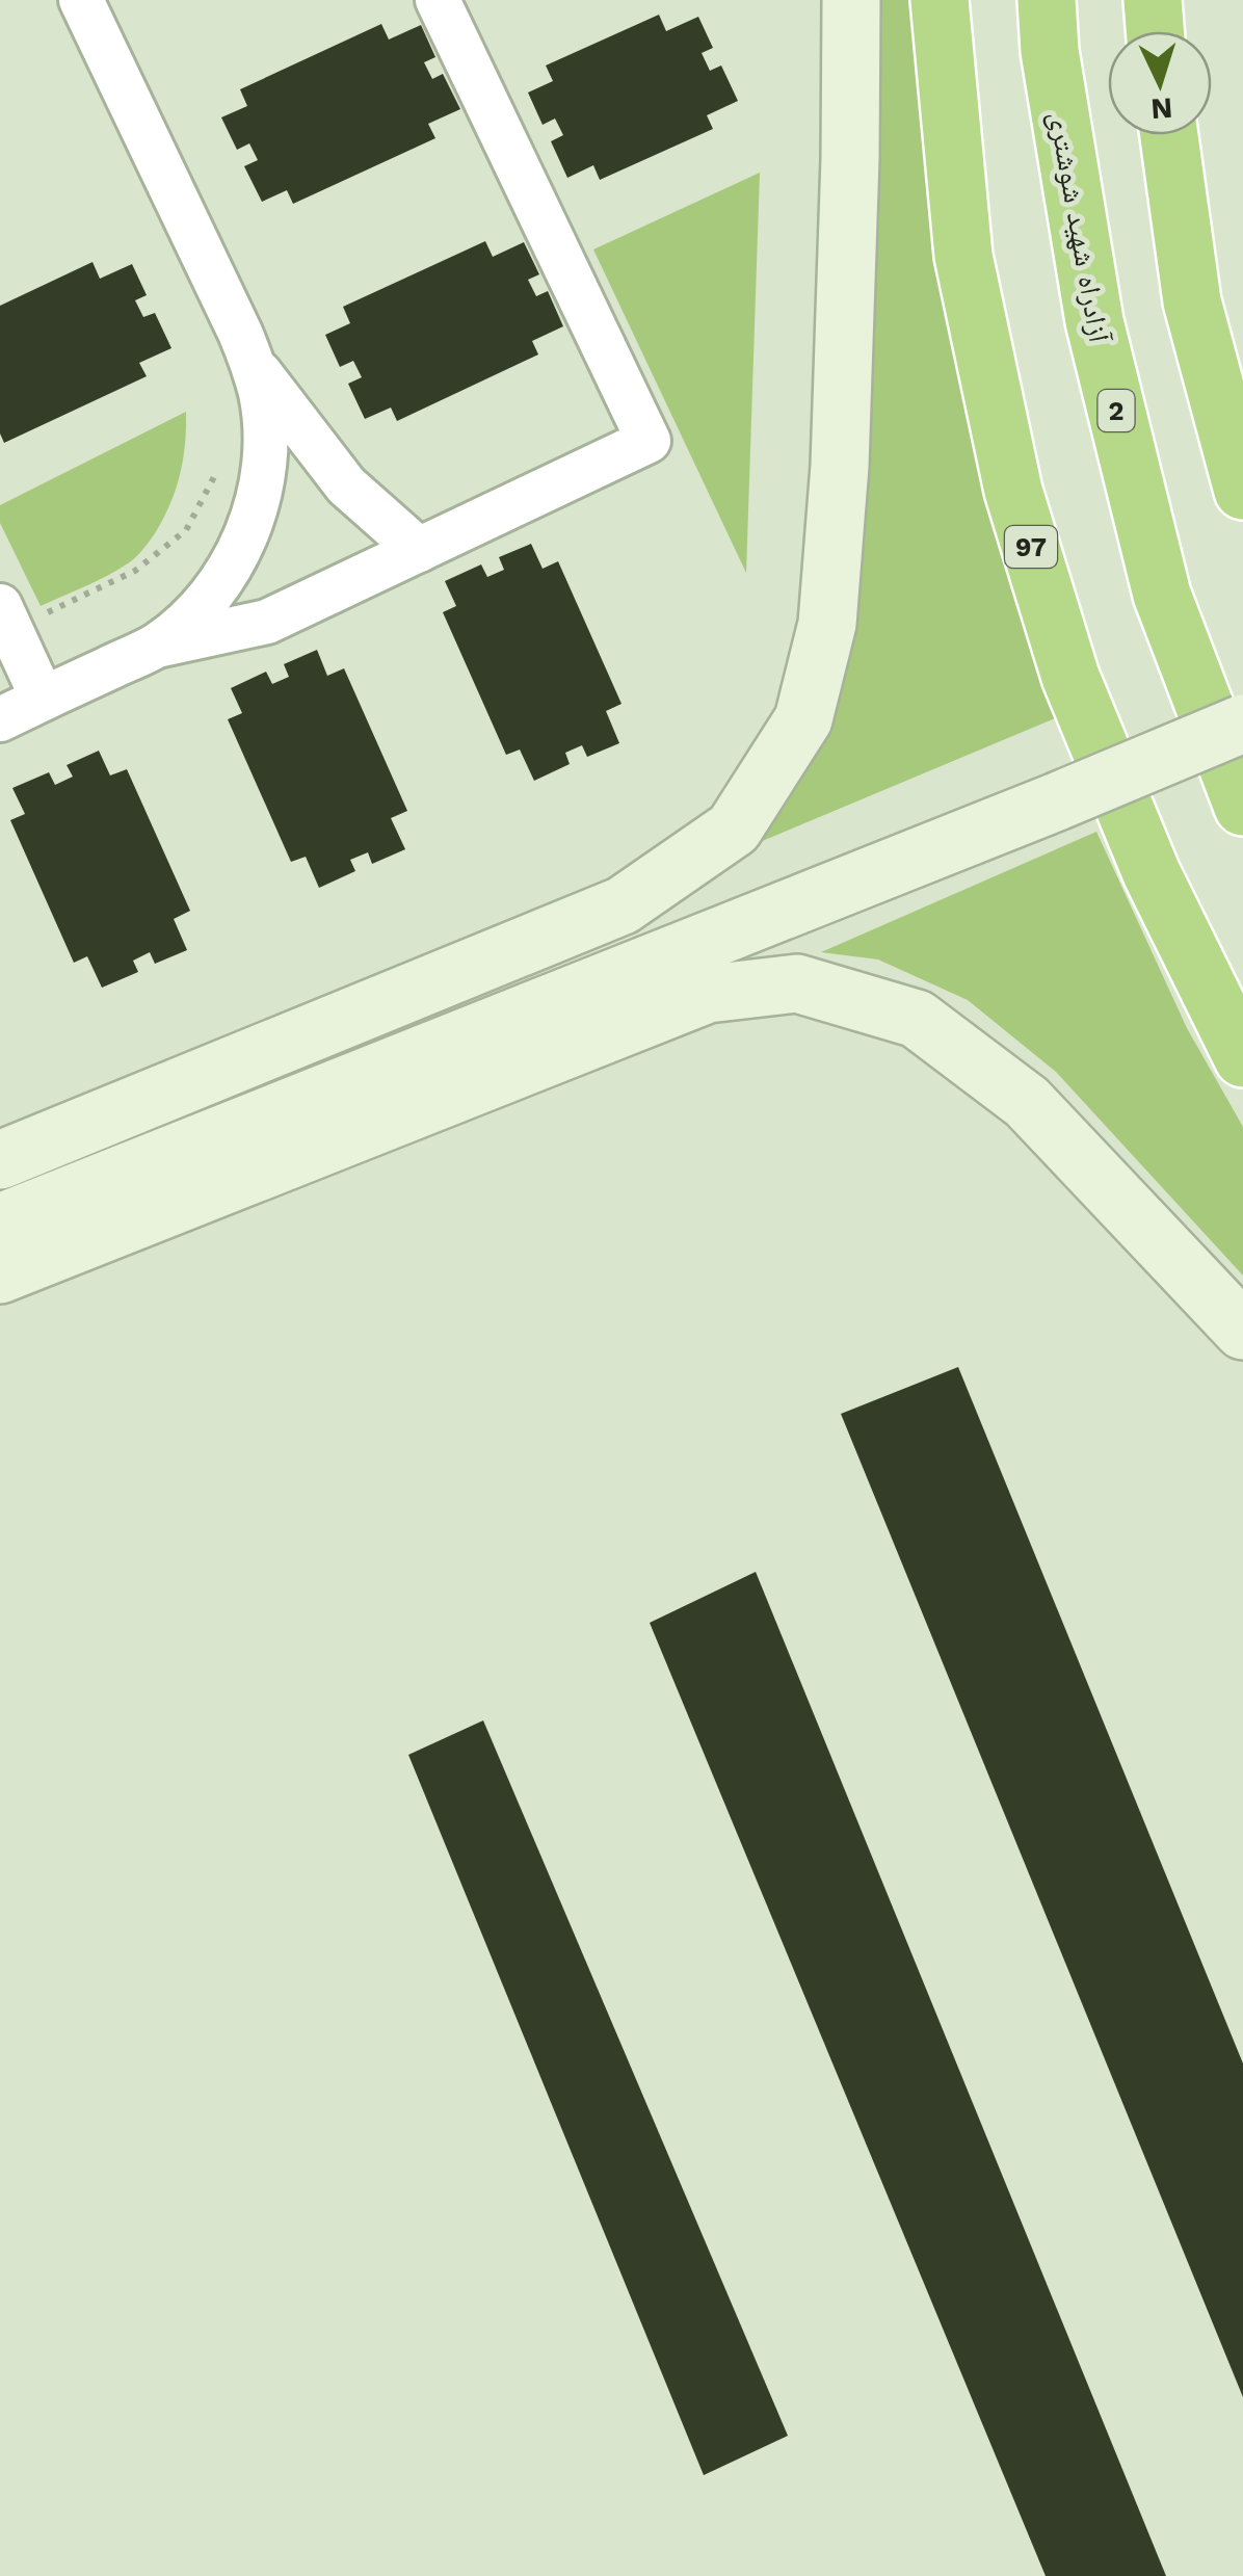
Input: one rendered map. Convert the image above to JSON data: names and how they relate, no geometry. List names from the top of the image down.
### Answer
{
  "streets": {
    "highway": ["آزادراه شهید شوشتری", "2", "97"]
  },
  "north": "bottom"
}
